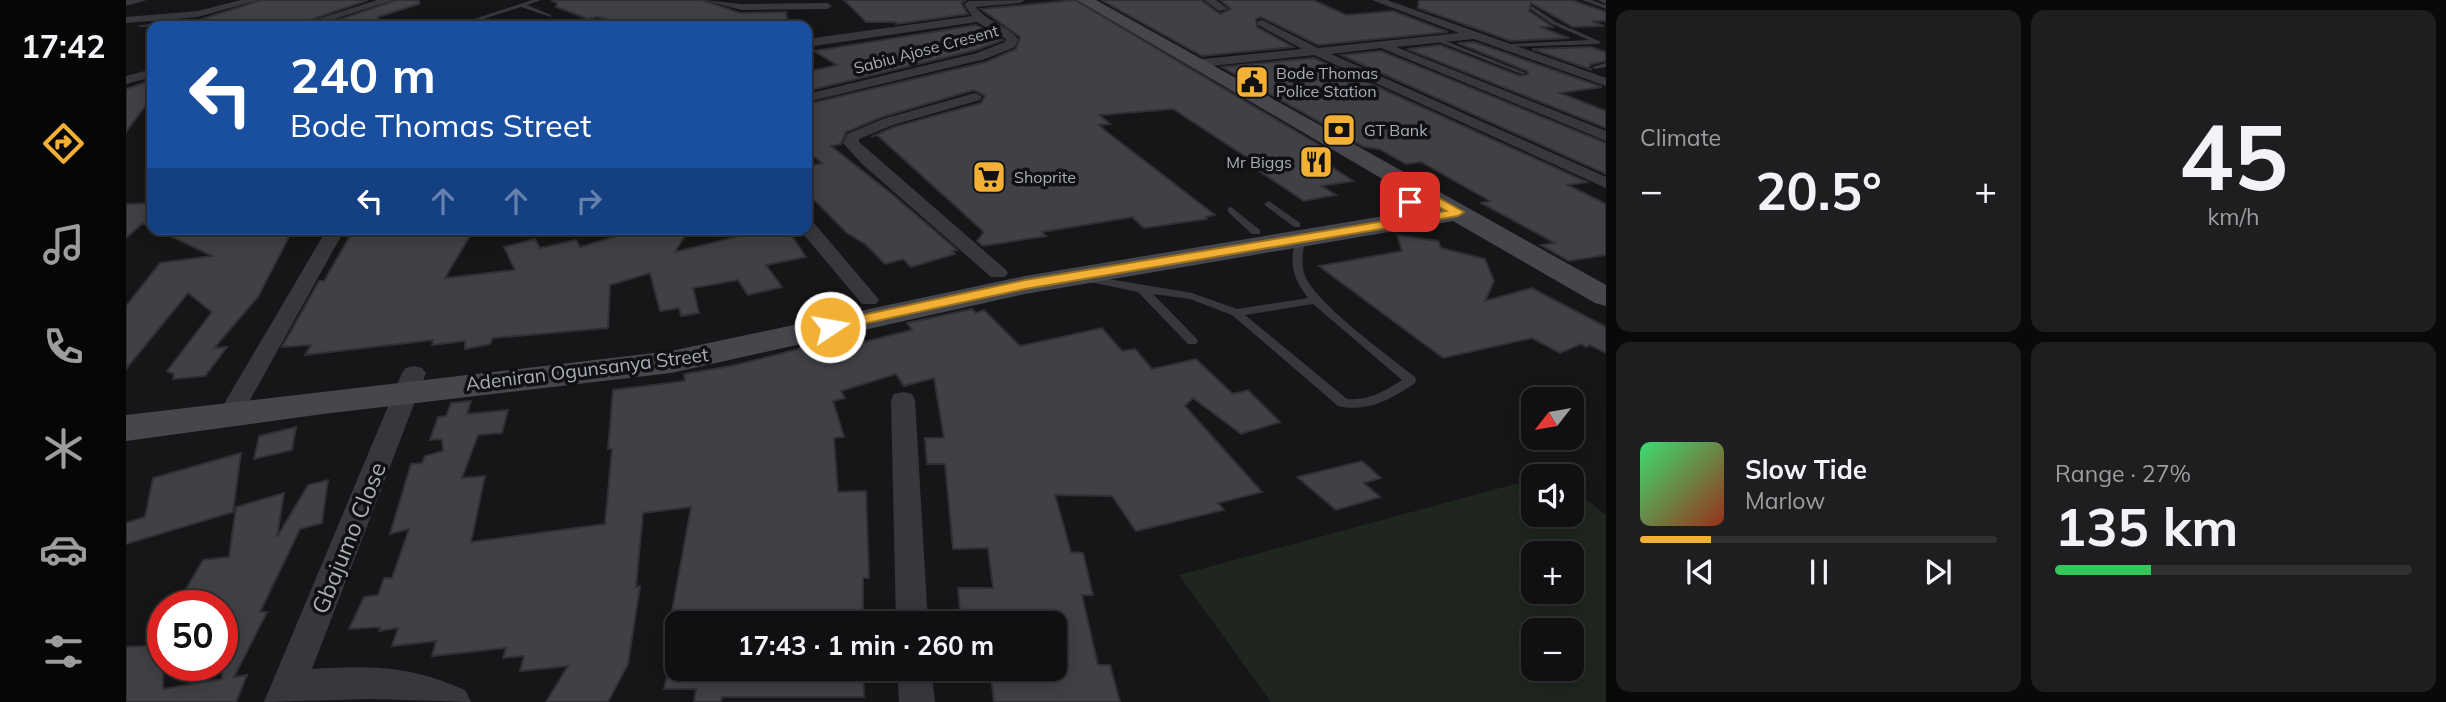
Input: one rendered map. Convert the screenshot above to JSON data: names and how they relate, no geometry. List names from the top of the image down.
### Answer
{
  "streets": {
    "main road": ["Adeniran Ogunsanya Street"],
    "street": ["Sabiu Ajose Cresent", "Gbajumo Close"]
  },
  "crossings": [
    ["Adeniran Ogunsanya Street", "Gbajumo Close"]
  ],
  "places": {
    "public building": ["Bode Thomas Police Station"],
    "bank": ["GT Bank"],
    "restaurant": ["Mr Biggs"],
    "supermarket": ["Shoprite"]
  },
  "north": "bottom left",
  "page": {
    "tabs": "17:42",
    "tile": [
      "Climate",
      ["45", "km/h"],
      ["Range · 27%", "135 km"]
    ],
    "turn": ["240 m", "Bode Thomas Street"],
    "heat": ["−", "20.5°", "+"],
    "map_buttons": ["+", "−"],
    "song": ["Slow Tide", "Marlow"],
    "limit": "50",
    "trip": "17:43 · 1 min · 260 m"
  }
}
